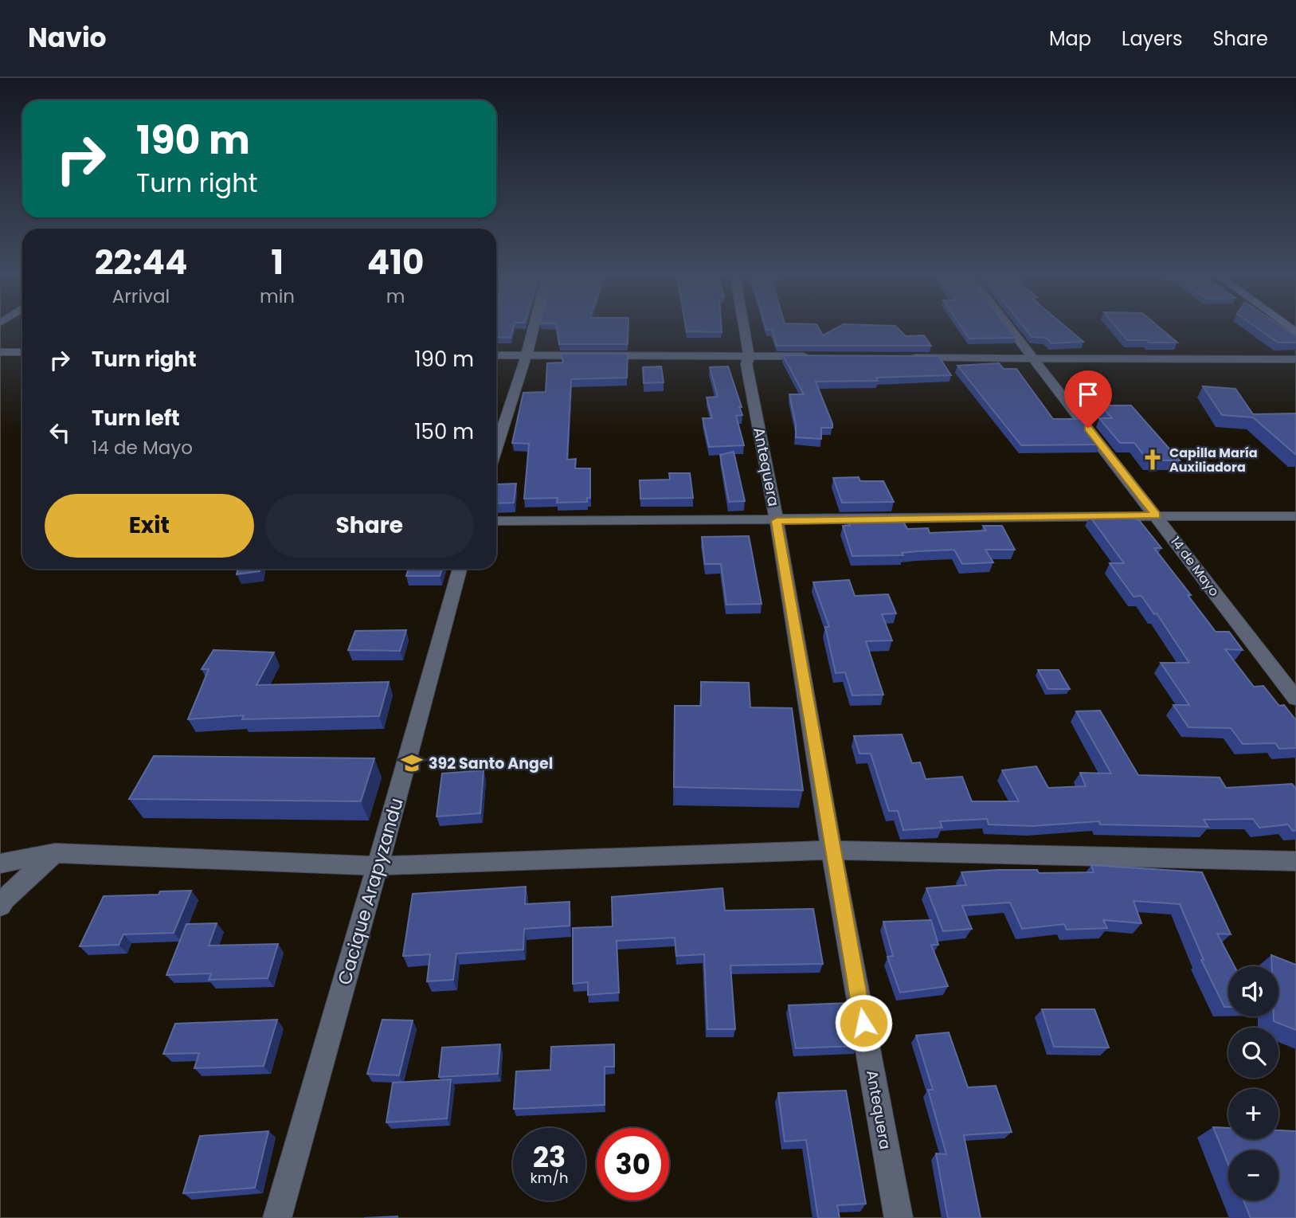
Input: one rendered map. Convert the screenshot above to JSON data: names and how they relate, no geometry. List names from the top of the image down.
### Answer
{
  "streets": {
    "street": ["Antequera", "14 de Mayo", "Cacique Arapyzandu"]
  },
  "places": {
    "church": ["Capilla María Auxiliadora"],
    "school or university": ["392 Santo Angel"]
  },
  "page": {
    "header": "Navio",
    "nav": ["Map", "Layers", "Share"],
    "turn": ["190 m", "Turn right"],
    "eta": [
      "22:44",
      "Arrival",
      "1",
      "min",
      "410",
      "m"
    ],
    "list": [
      {
        "name": "Turn right",
        "value": "190 m"
      },
      {
        "name": "Turn left",
        "note": "14 de Mayo",
        "value": "150 m"
      }
    ],
    "buttons": ["Exit", "Share"],
    "map_buttons": ["+", "−"],
    "speed": "23 km/h",
    "limit": "30"
  }
}
